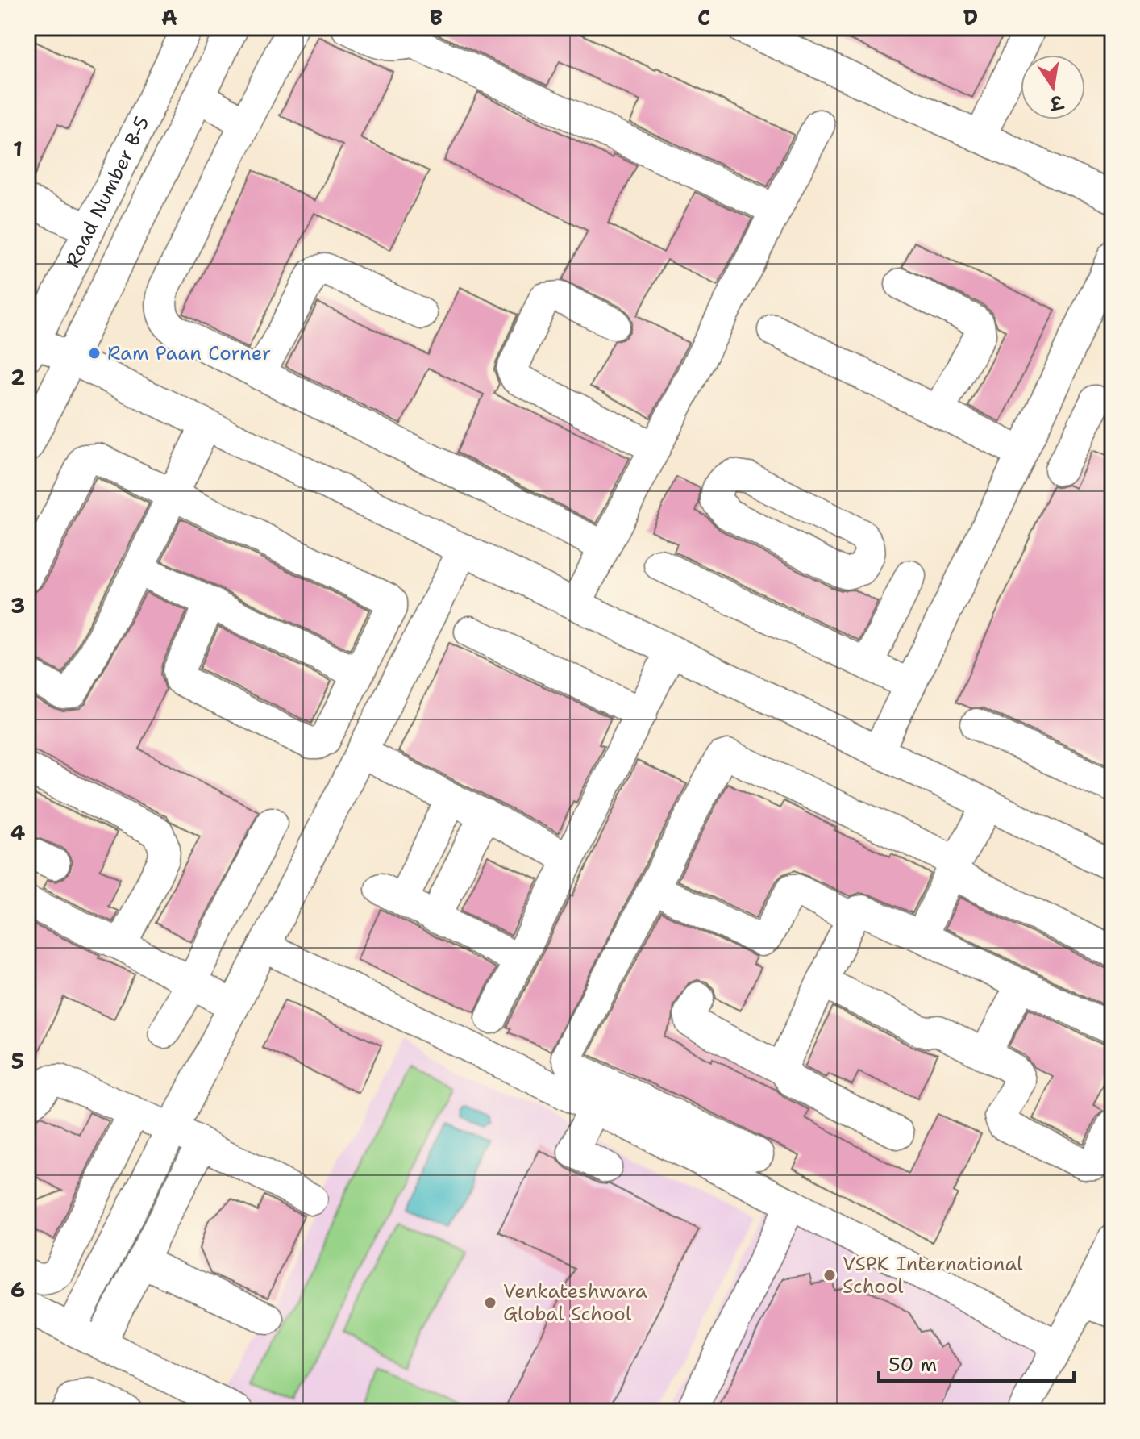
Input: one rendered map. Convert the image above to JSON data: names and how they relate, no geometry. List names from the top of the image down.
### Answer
{
  "streets": {
    "street": ["Road Number B-5"]
  },
  "places": ["Ram Paan Corner", "VSPK International School", "Venkateshwara Global School"],
  "scale_bar": "50 m",
  "north": "bottom",
  "grid": {
    "columns": [
      "A",
      "B",
      "C",
      "D"
    ],
    "rows": [
      "1",
      "2",
      "3",
      "4",
      "5",
      "6"
    ]
  }
}
